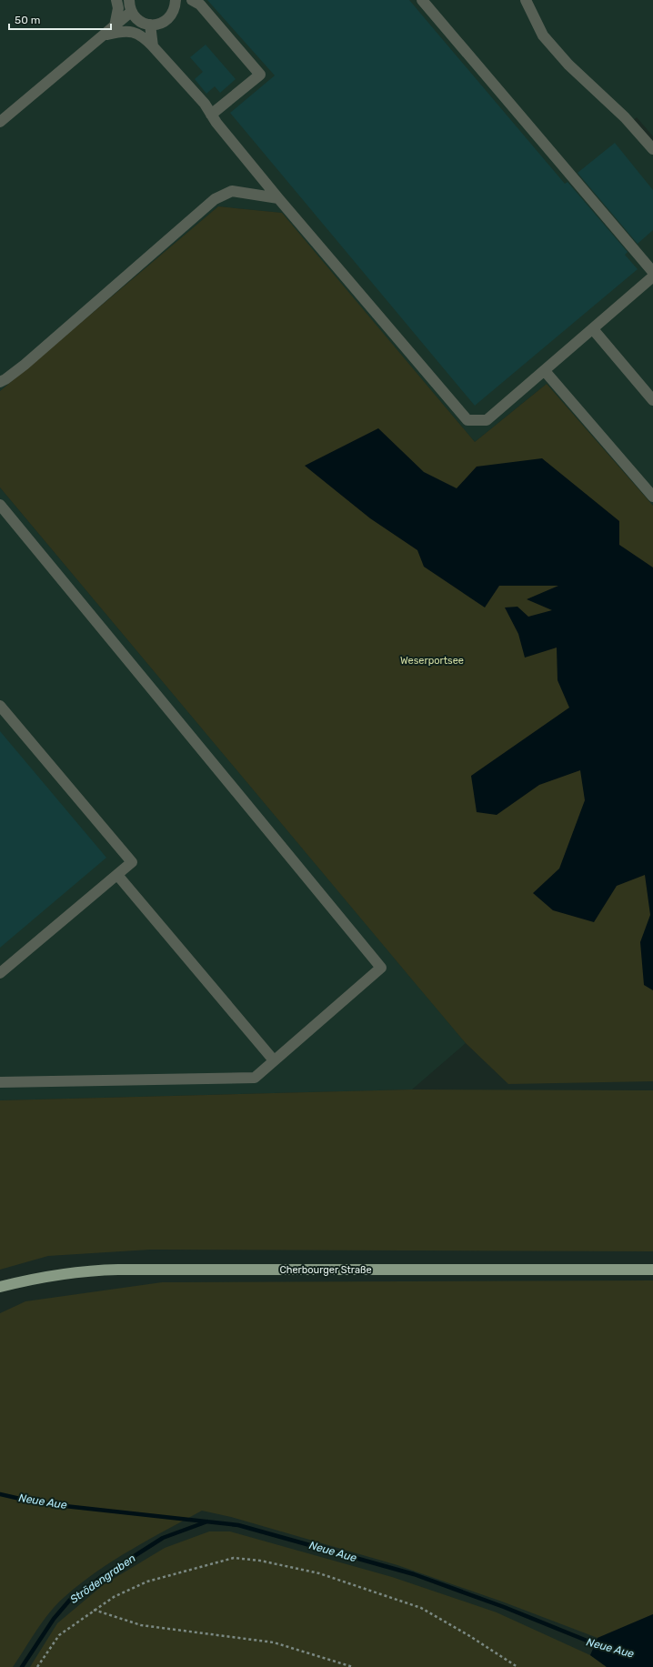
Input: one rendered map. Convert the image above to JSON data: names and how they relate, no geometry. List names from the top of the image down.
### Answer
{
  "streets": {
    "main road": ["Cherbourger Straße"]
  },
  "water": ["Neue Aue", "Strödengraben"],
  "parks": ["Weserportsee"],
  "scale_bar": "50 m"
}
